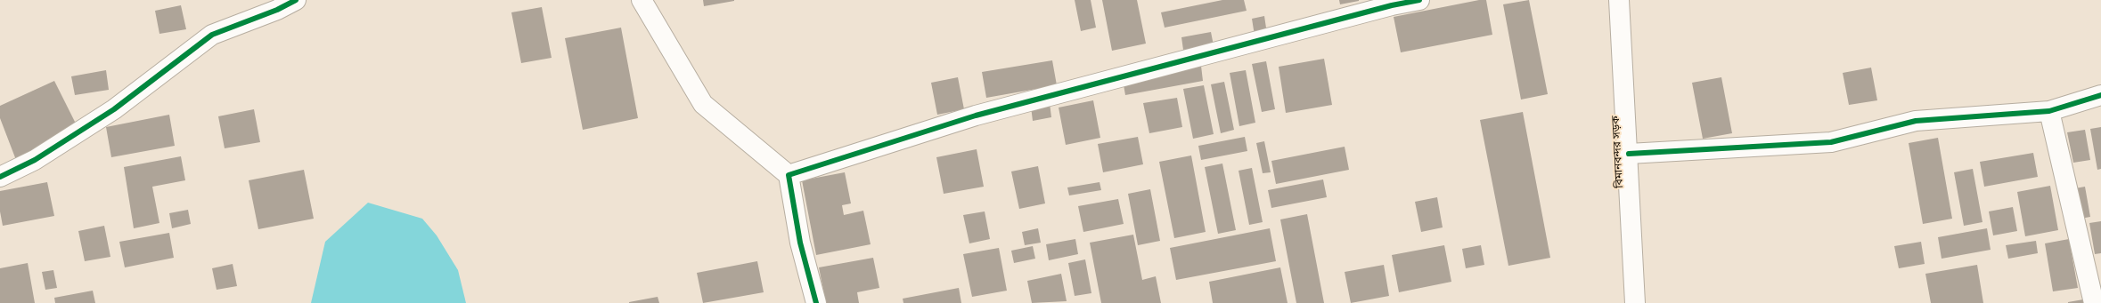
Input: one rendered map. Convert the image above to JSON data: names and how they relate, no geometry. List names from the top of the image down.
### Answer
{
  "streets": {
    "street": ["বিমানবন্দর সড়ক"]
  }
}
